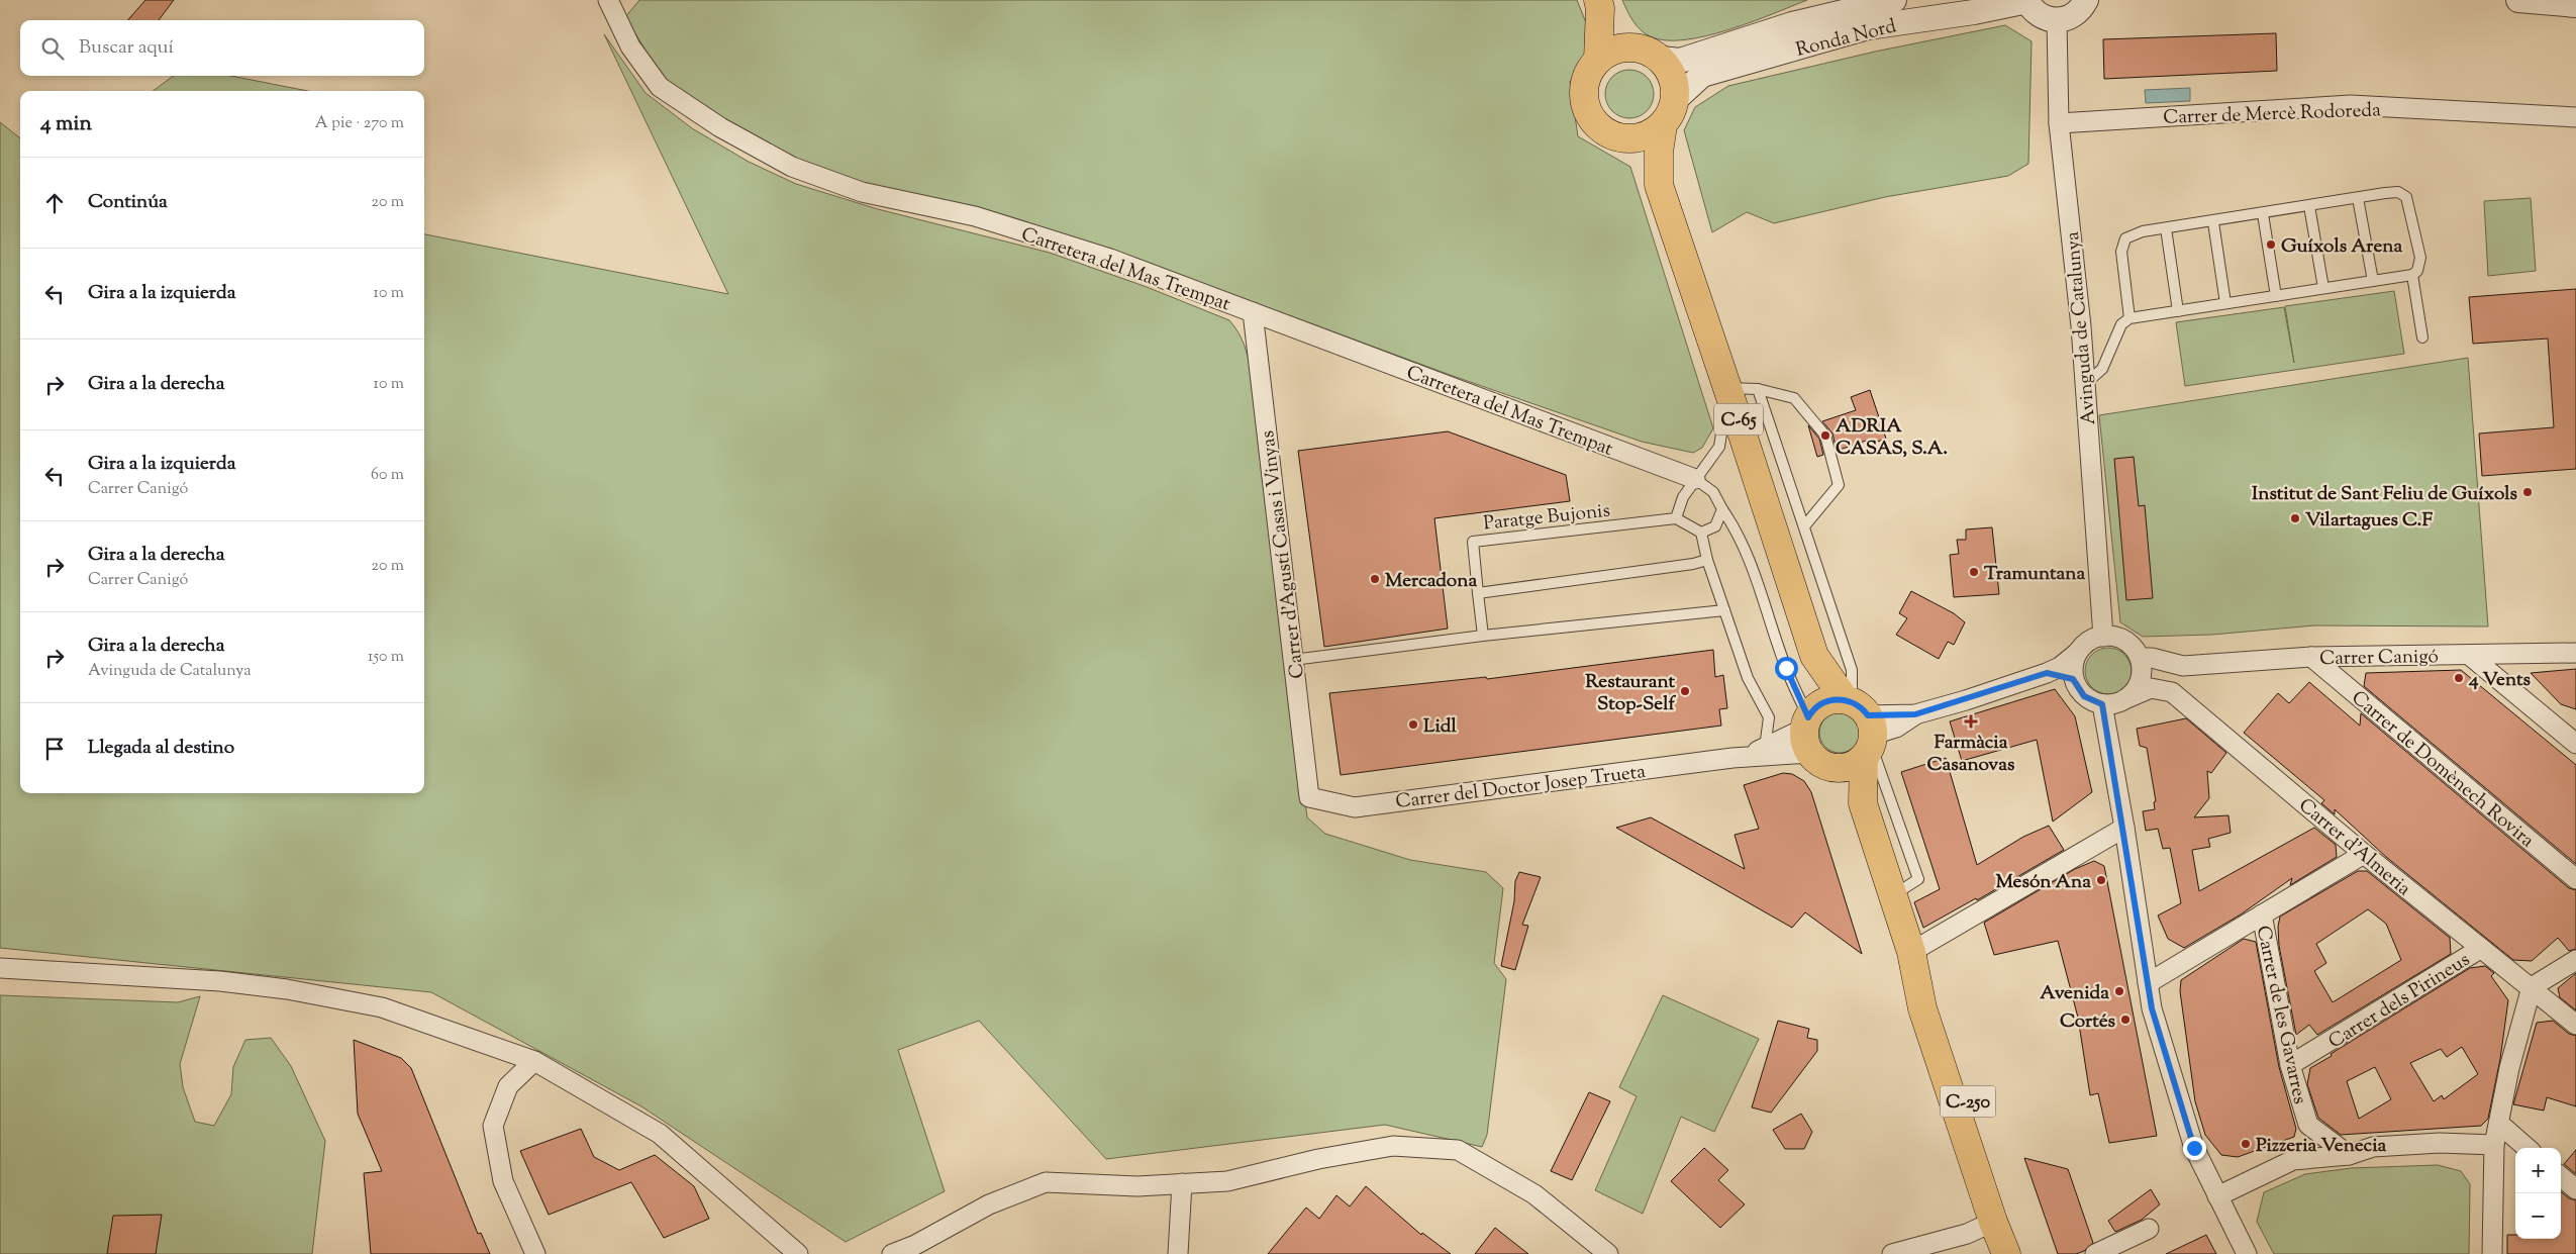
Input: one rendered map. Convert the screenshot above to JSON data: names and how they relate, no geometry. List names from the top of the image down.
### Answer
{
  "streets": {
    "main road": ["C-65", "C-250"],
    "street": [
      "Ronda Nord",
      "Carrer de Mercè Rodoreda",
      "Carretera del Mas Trempat",
      "Avinguda de Catalunya",
      "Carrer d'Agustí Casas i Vinyas",
      "Carrer Canigó",
      "Carrer de Domènech Rovira",
      "Carrer del Doctor Josep Trueta",
      "Carrer d'Almeria",
      "Carrer dels Pirineus",
      "Carrer de les Gavarres"
    ],
    "lane": ["Paratge Bujonis"]
  },
  "crossings": [
    ["Ronda Nord", "Avinguda de Catalunya"],
    ["Ronda Nord", "C-65"],
    ["Carrer de Mercè Rodoreda", "Avinguda de Catalunya"],
    ["Carretera del Mas Trempat", "Paratge Bujonis"],
    ["Carretera del Mas Trempat", "Carrer d'Agustí Casas i Vinyas"],
    ["Avinguda de Catalunya", "Carrer Canigó"],
    ["Avinguda de Catalunya", "Carrer d'Almeria"],
    ["C-65", "Carrer del Doctor Josep Trueta"],
    ["C-65", "C-250"],
    ["Carrer d'Agustí Casas i Vinyas", "Carrer del Doctor Josep Trueta"],
    ["Carrer Canigó", "Carrer de Domènech Rovira"],
    ["Carrer Canigó", "Carrer d'Almeria"],
    ["Carrer d'Almeria", "Carrer dels Pirineus"],
    ["Carrer dels Pirineus", "Carrer de les Gavarres"]
  ],
  "places": {
    "other": [
      "Guíxols Arena",
      "ADRIA CASAS, S.A.",
      "Institut de Sant Feliu de Guíxols",
      "Vilartagues C.F",
      "Tramuntana",
      "Mercadona",
      "4 Vents",
      "Restaurant Stop-Self",
      "Lidl",
      "Mesón Ana",
      "Avenida",
      "Cortés",
      "Pizzeria Venecia"
    ],
    "health": ["Farmàcia Casanovas"]
  },
  "page": {
    "search": "Buscar aquí",
    "heading": ["4 min", "A pie · 270 m"],
    "list": [
      ["Continúa", "20 m"],
      ["Gira a la izquierda", "10 m"],
      ["Gira a la derecha", "10 m"],
      ["Gira a la izquierda", "Carrer Canigó", "60 m"],
      ["Gira a la derecha", "Carrer Canigó", "20 m"],
      ["Gira a la derecha", "Avinguda de Catalunya", "150 m"],
      "Llegada al destino"
    ],
    "map_buttons": ["+", "−"]
  }
}
